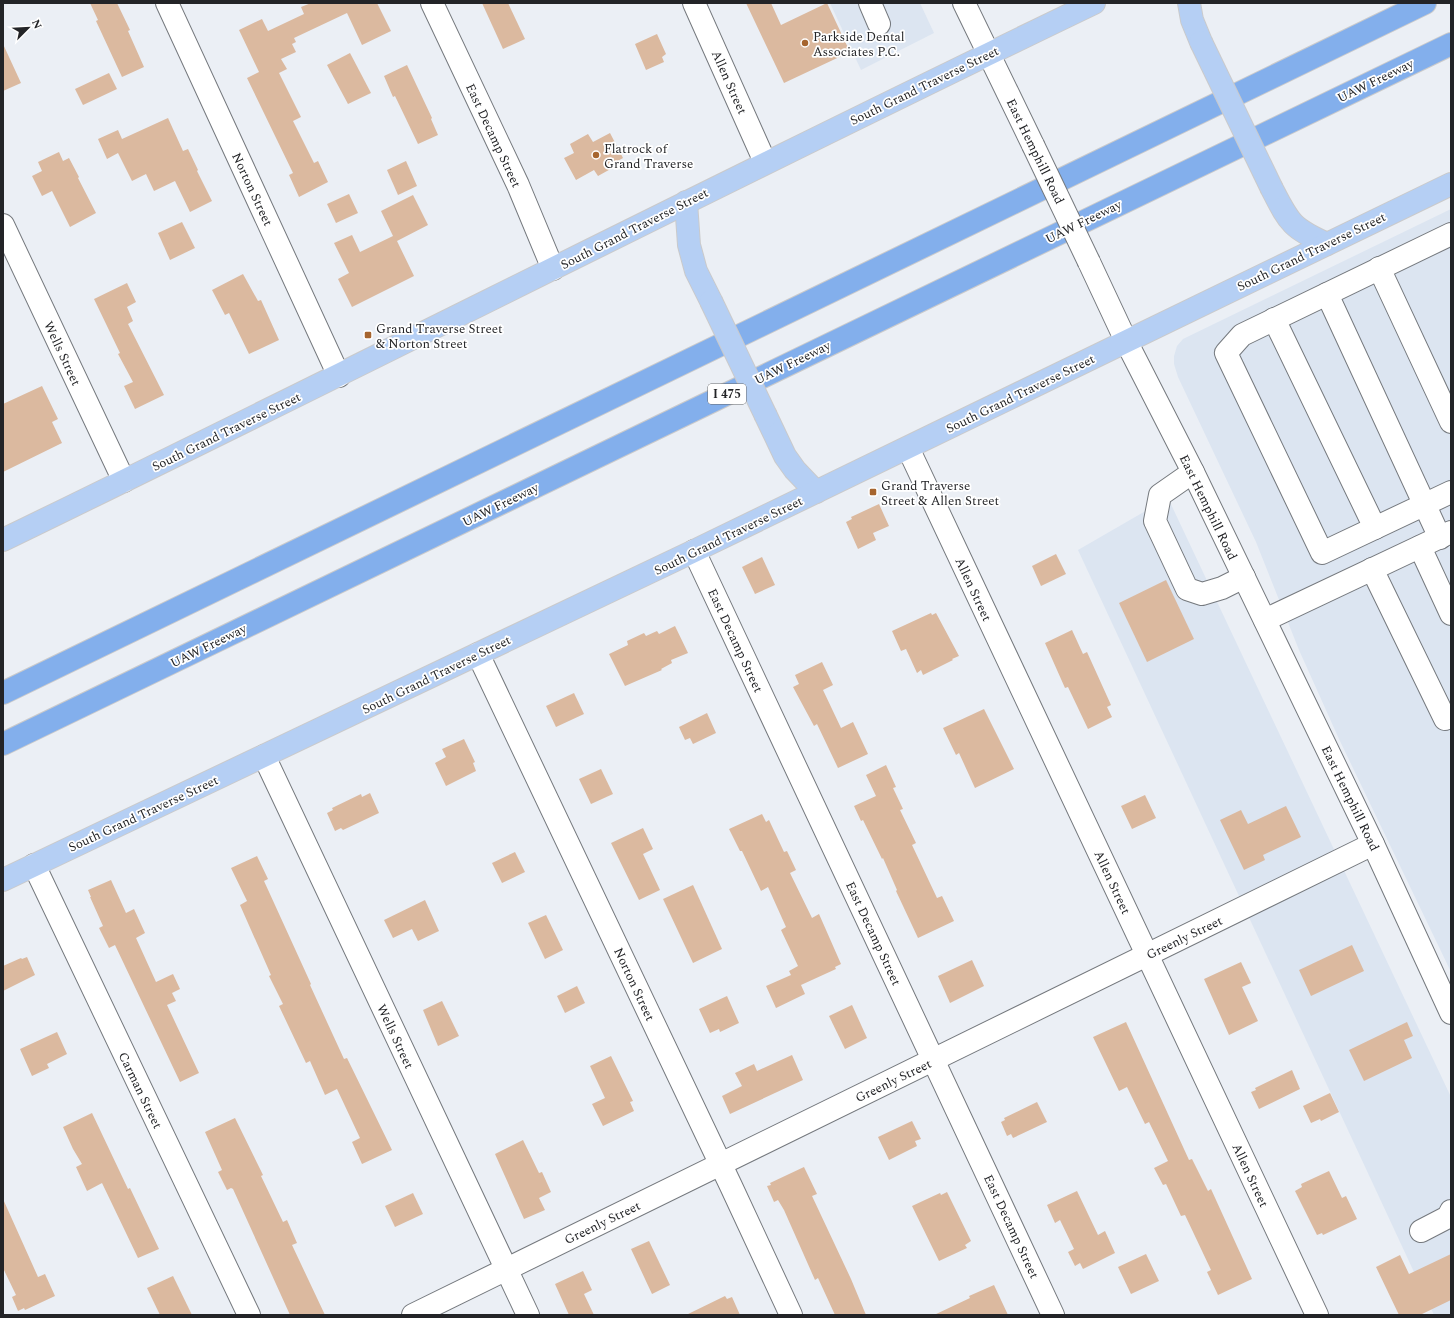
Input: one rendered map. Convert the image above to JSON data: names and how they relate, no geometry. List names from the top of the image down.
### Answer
{
  "streets": {
    "highway": ["UAW Freeway", "I 475"],
    "main road": ["South Grand Traverse Street"],
    "street": [
      "Allen Street",
      "East Decamp Street",
      "East Hemphill Road",
      "Norton Street",
      "Wells Street",
      "Greenly Street",
      "Carman Street"
    ]
  },
  "crossings": [
    ["Allen Street", "South Grand Traverse Street"],
    ["Allen Street", "Greenly Street"],
    ["South Grand Traverse Street", "East Decamp Street"],
    ["South Grand Traverse Street", "East Hemphill Road"],
    ["South Grand Traverse Street", "Norton Street"],
    ["South Grand Traverse Street", "Wells Street"],
    ["South Grand Traverse Street", "Carman Street"],
    ["East Decamp Street", "Greenly Street"],
    ["East Hemphill Road", "Greenly Street"],
    ["Norton Street", "Greenly Street"],
    ["Wells Street", "Greenly Street"]
  ],
  "places": {
    "other": ["Parkside Dental Associates P.C.", "Flatrock of Grand Traverse"],
    "transit": ["Grand Traverse Street & Norton Street", "Grand Traverse Street & Allen Street"]
  },
  "north": "top right"
}
